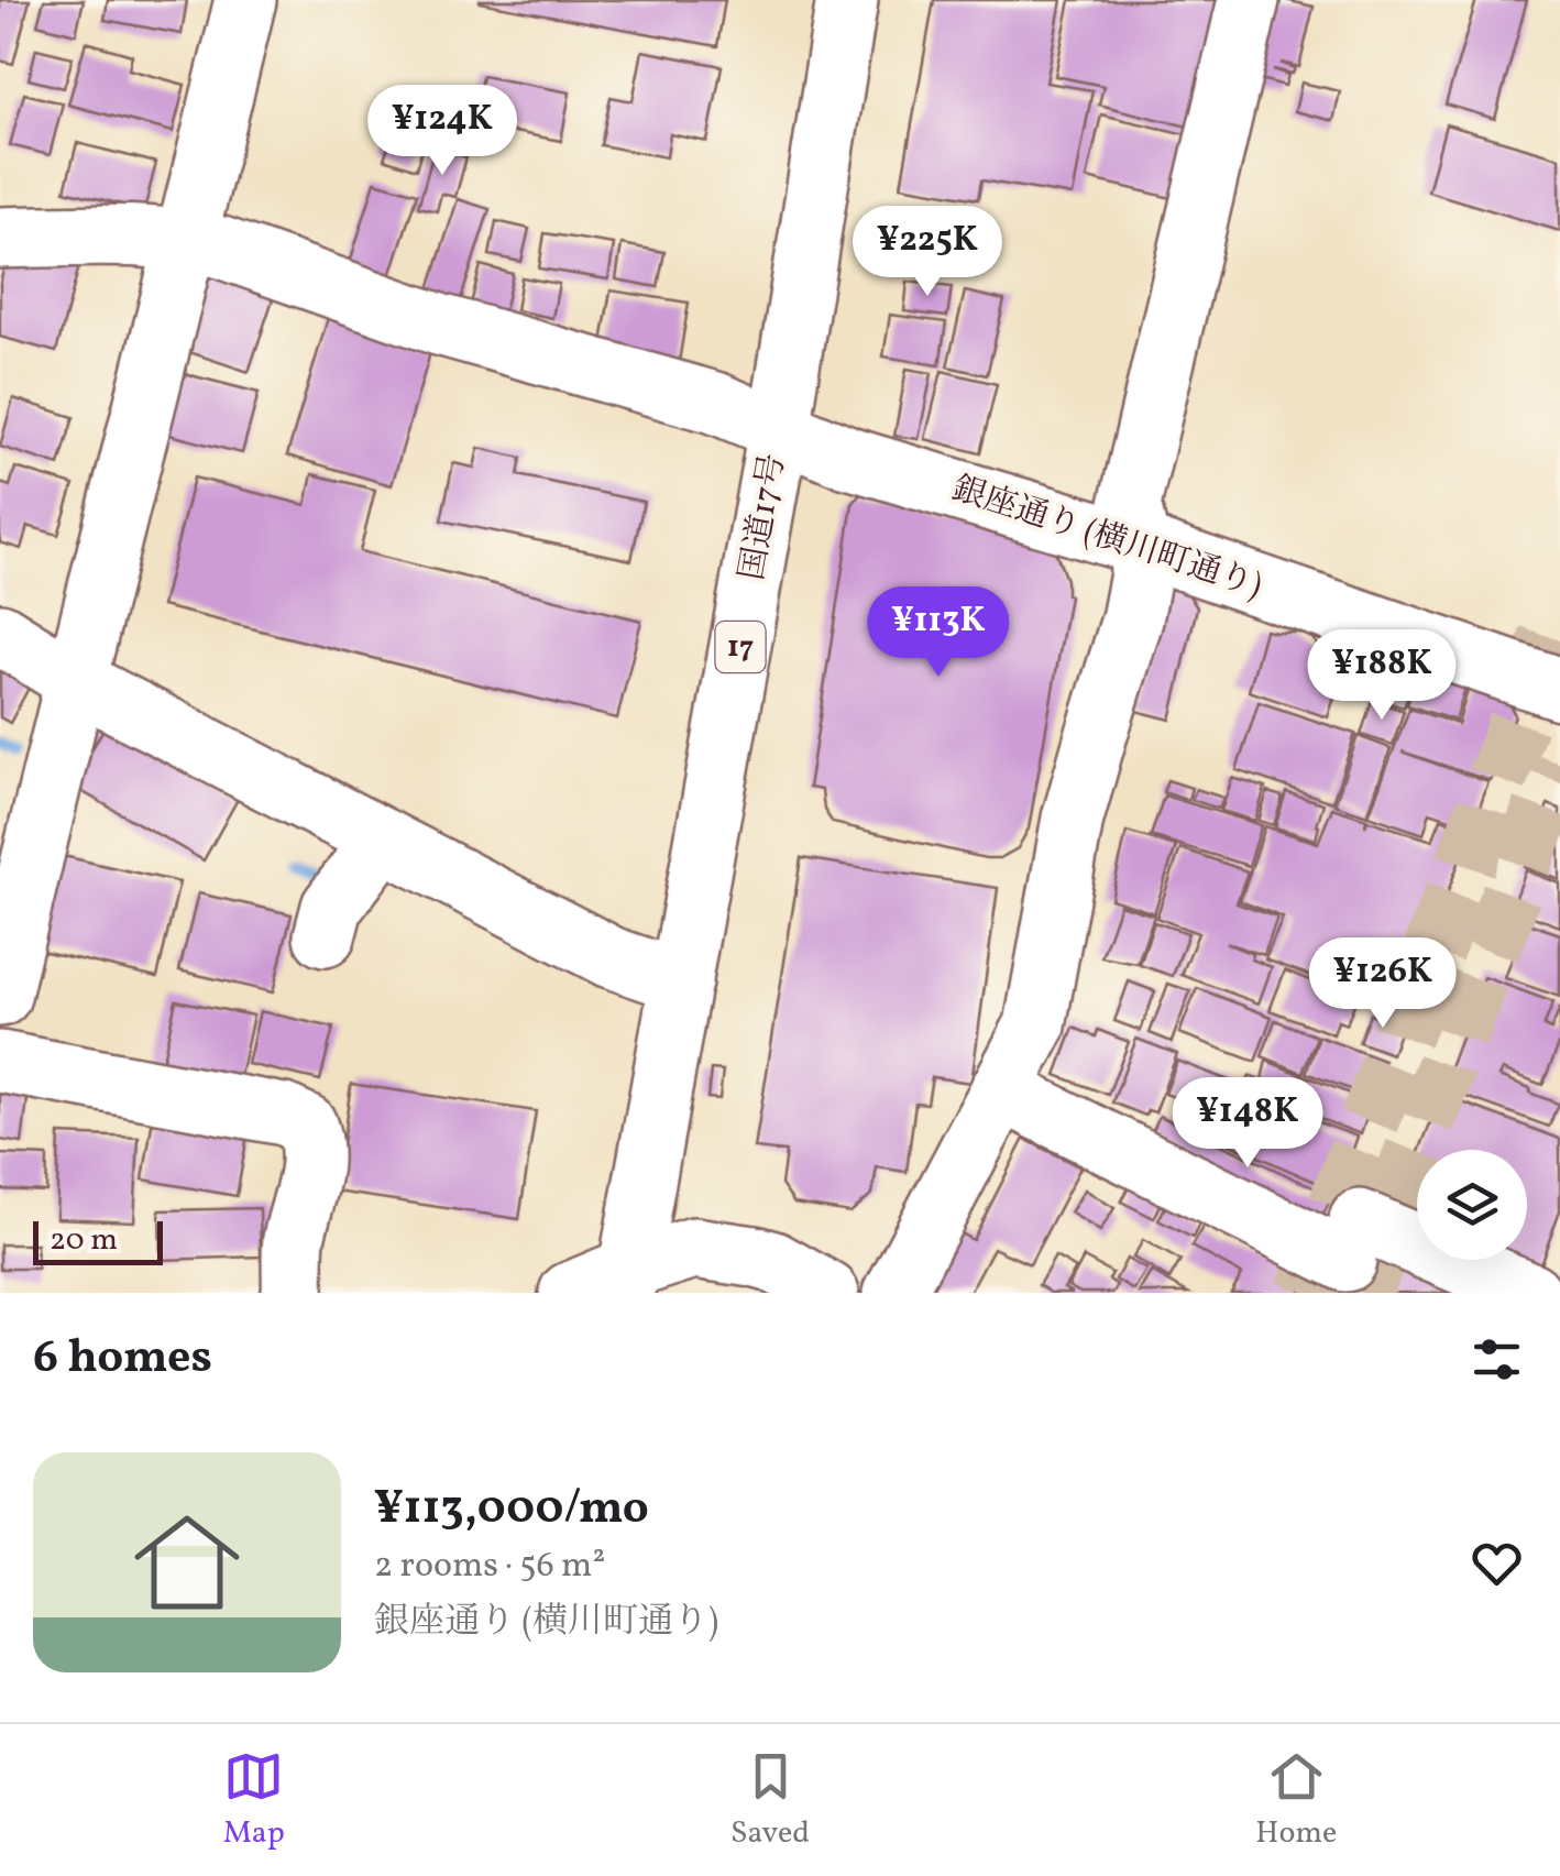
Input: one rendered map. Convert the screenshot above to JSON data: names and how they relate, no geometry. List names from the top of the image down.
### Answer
{
  "streets": {
    "main road": ["国道17号", "銀座通り (横川町通り)", "17"]
  },
  "crossings": [
    ["国道17号", "銀座通り (横川町通り)"]
  ],
  "scale_bar": "20 m",
  "page": {
    "price": [
      "¥124K",
      "¥225K",
      "¥113K",
      "¥188K",
      "¥126K",
      "¥148K"
    ],
    "scale": "20 m",
    "heading": "6 homes",
    "list": [
      {
        "name": "¥113,000/mo",
        "note": "2 rooms · 56 m² · 銀座通り (横川町通り)"
      }
    ],
    "tabs": ["Map", "Saved", "Home"]
  }
}
